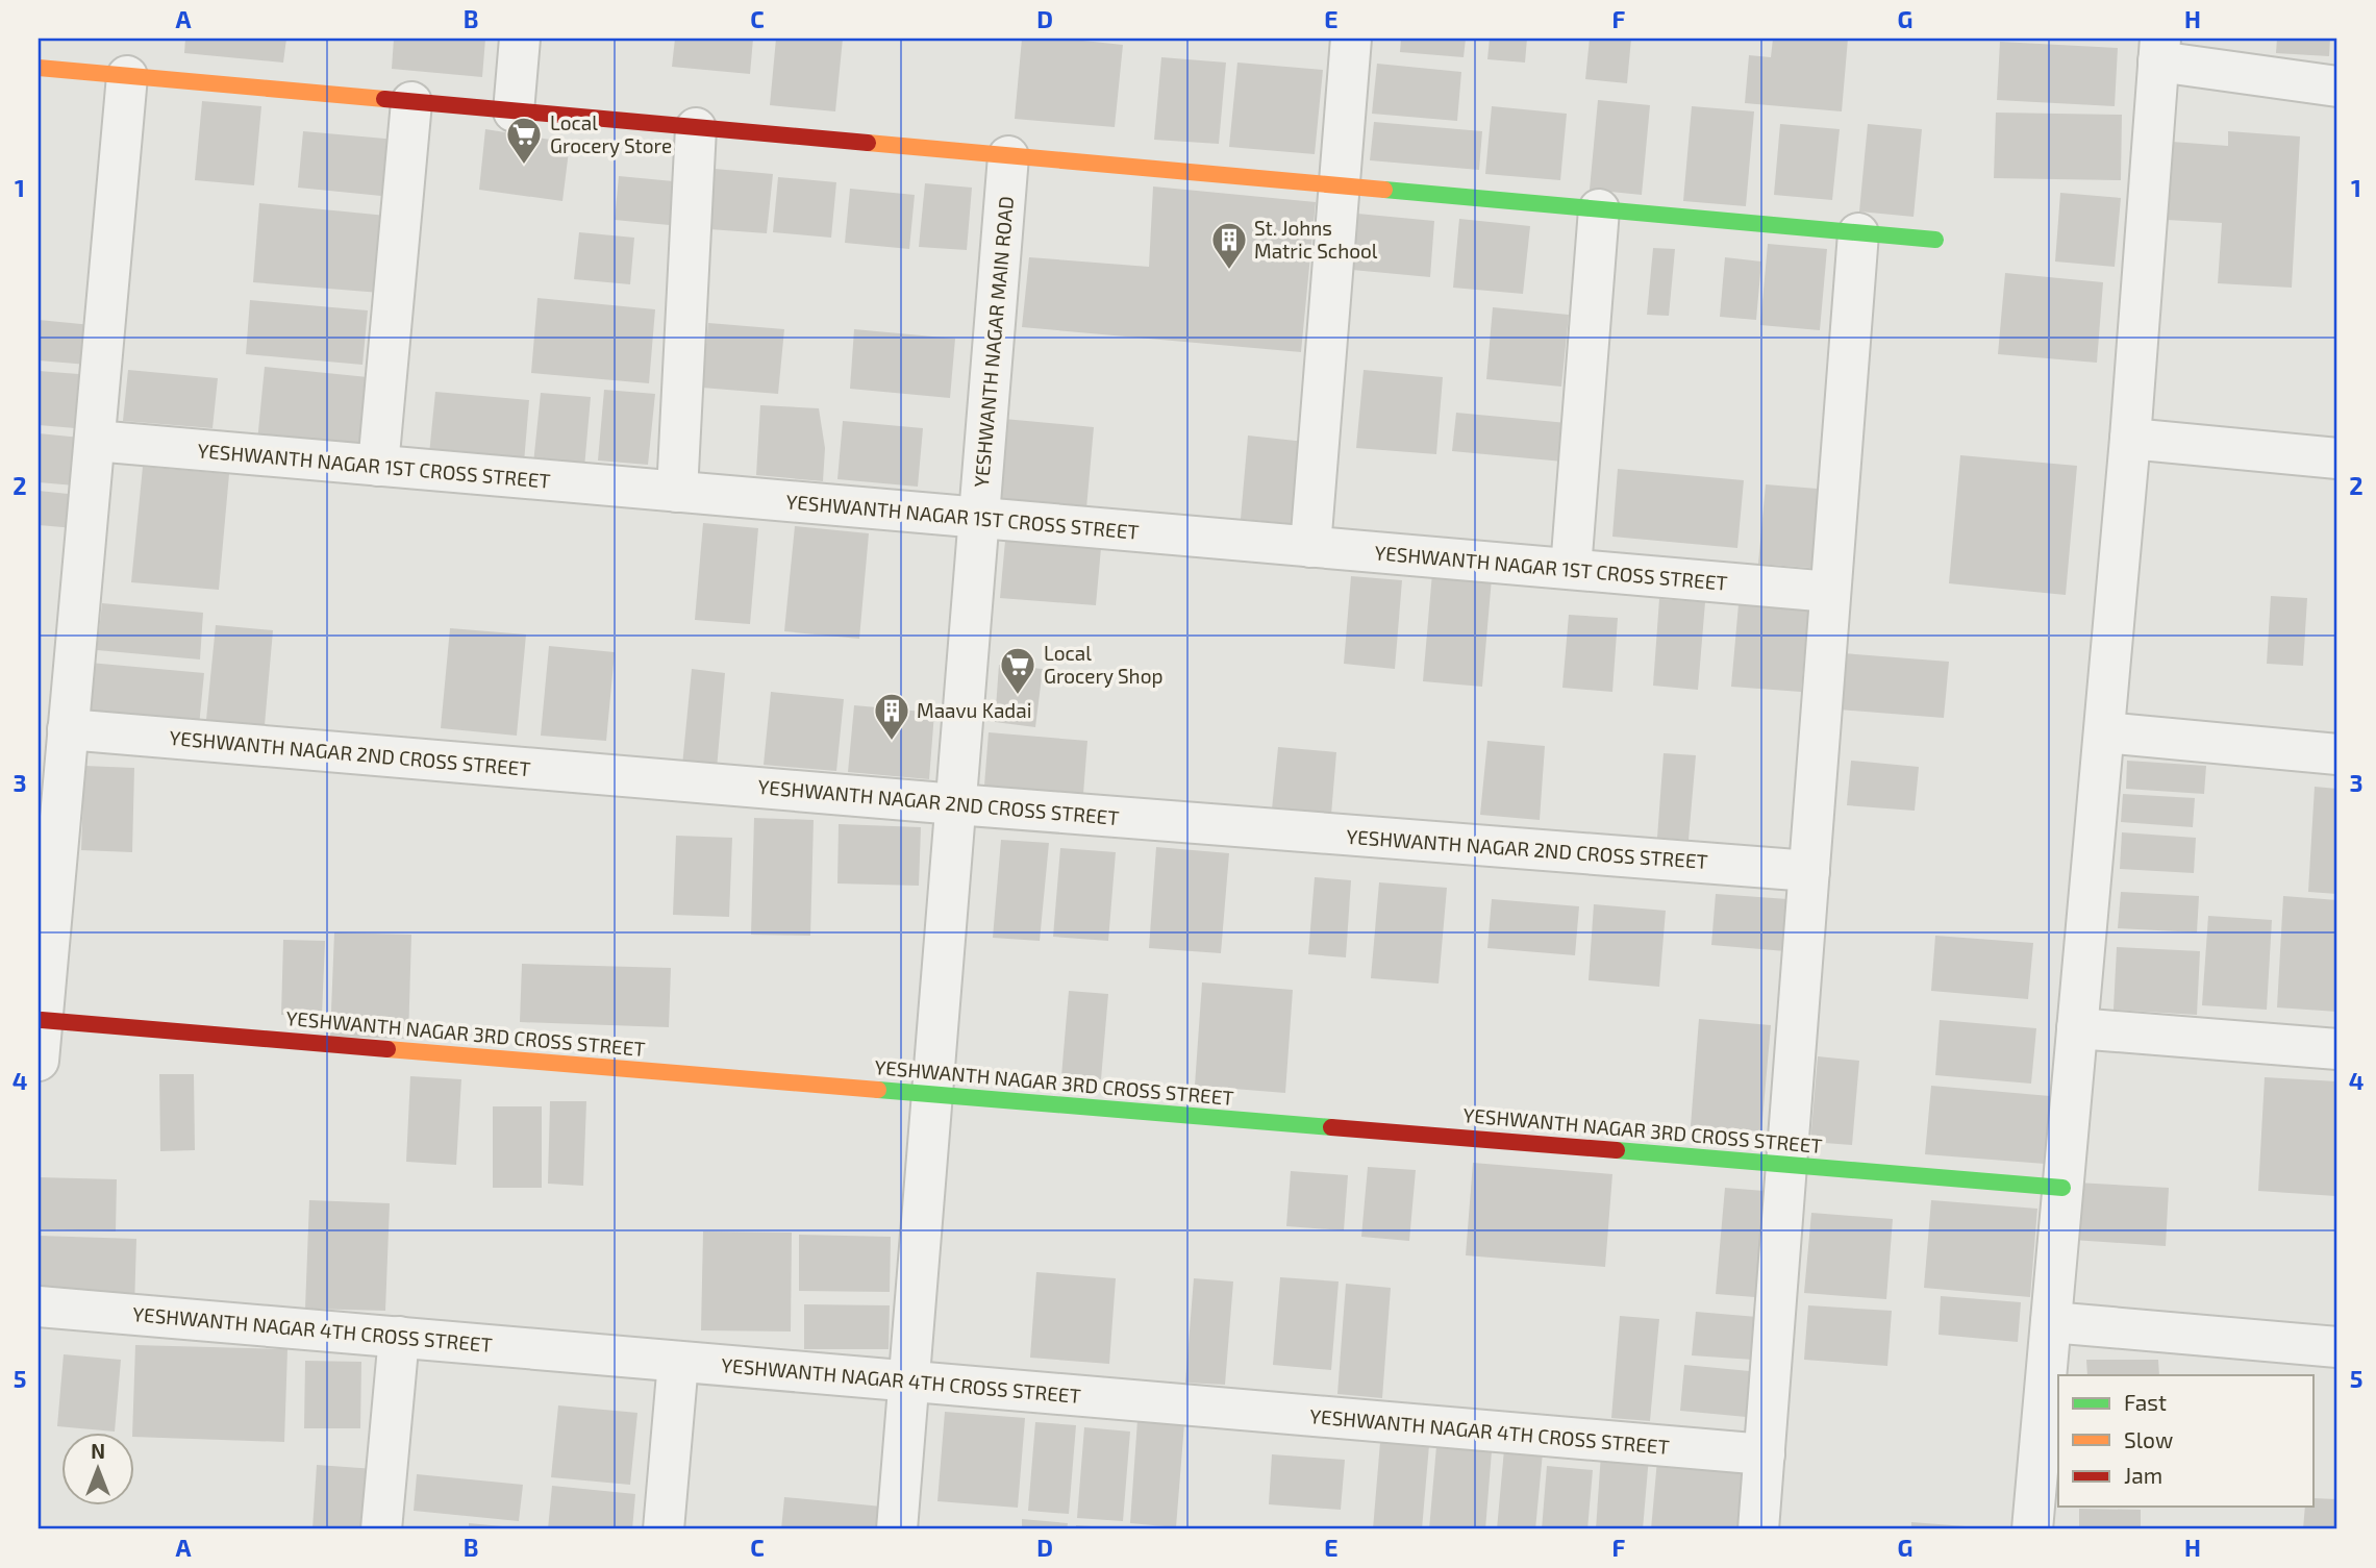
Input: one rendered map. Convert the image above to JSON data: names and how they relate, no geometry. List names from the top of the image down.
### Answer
{
  "streets": {
    "street": [
      "YESHWANTH NAGAR MAIN ROAD",
      "YESHWANTH NAGAR 1ST CROSS STREET",
      "YESHWANTH NAGAR 2ND CROSS STREET",
      "YESHWANTH NAGAR 3RD CROSS STREET",
      "YESHWANTH NAGAR 4TH CROSS STREET"
    ]
  },
  "crossings": [
    ["YESHWANTH NAGAR MAIN ROAD", "YESHWANTH NAGAR 1ST CROSS STREET"],
    ["YESHWANTH NAGAR MAIN ROAD", "YESHWANTH NAGAR 2ND CROSS STREET"],
    ["YESHWANTH NAGAR MAIN ROAD", "YESHWANTH NAGAR 3RD CROSS STREET"],
    ["YESHWANTH NAGAR MAIN ROAD", "YESHWANTH NAGAR 4TH CROSS STREET"]
  ],
  "places": {
    "supermarket": ["Local Grocery Store", "Local Grocery Shop"],
    "building": ["St. Johns Matric School", "Maavu Kadai"]
  },
  "legend": ["Fast", "Slow", "Jam"],
  "north": "top",
  "grid": {
    "columns": [
      "A",
      "B",
      "C",
      "D",
      "E",
      "F",
      "G",
      "H"
    ],
    "rows": [
      "1",
      "2",
      "3",
      "4",
      "5"
    ]
  }
}
